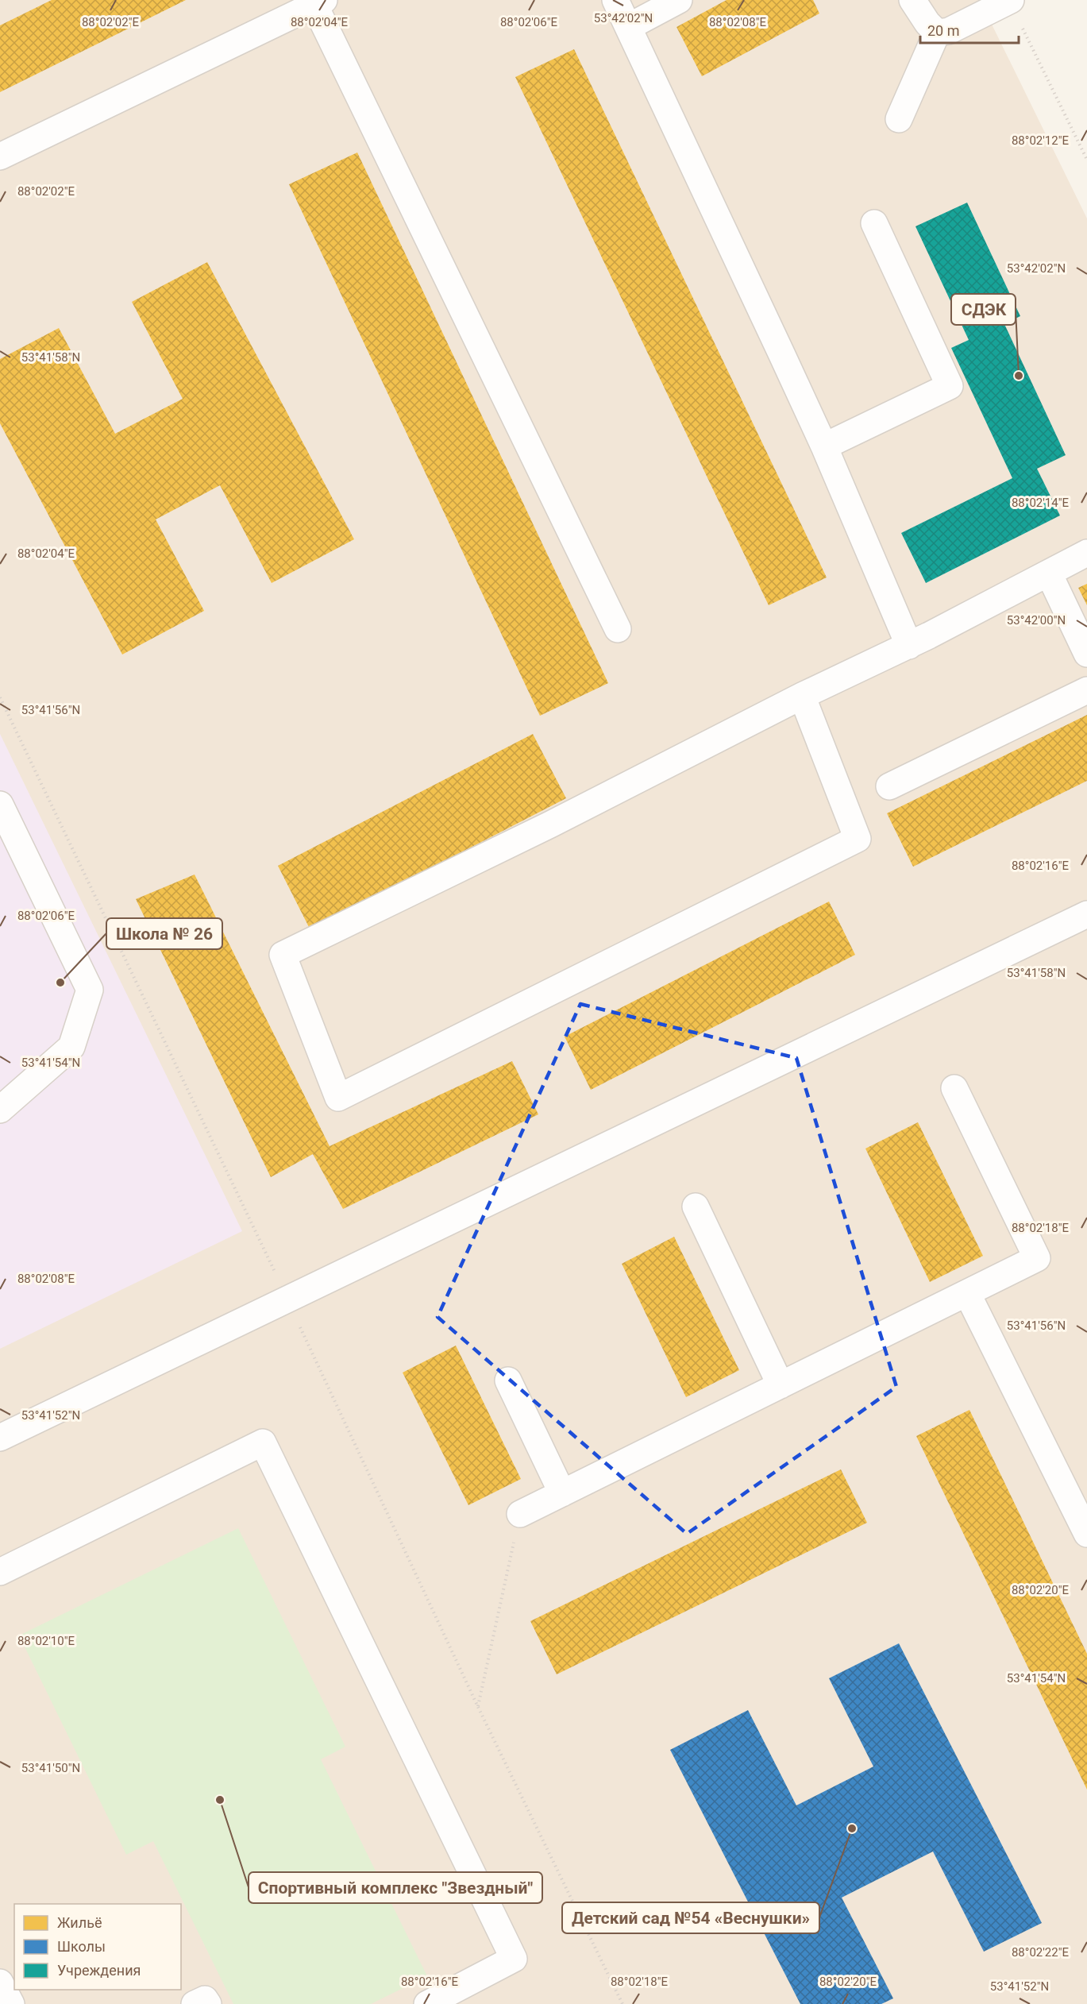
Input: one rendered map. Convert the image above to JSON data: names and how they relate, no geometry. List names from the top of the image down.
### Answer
{
  "places": [
    "СДЭК",
    "Школа № 26",
    "Спортивный комплекс \"Звездный\"",
    "Детский сад №54 «Веснушки»"
  ],
  "legend": ["Жильё", "Школы", "Учреждения"],
  "scale_bar": "20 m",
  "coordinates": [
    "53°42'02\"N",
    "88°02'08\"E",
    "88°02'02\"E",
    "88°02'04\"E",
    "88°02'06\"E",
    "88°02'12\"E",
    "53°41'58\"N",
    "88°02'14\"E",
    "53°42'00\"N",
    "53°41'56\"N",
    "88°02'16\"E",
    "53°41'54\"N",
    "88°02'18\"E",
    "53°41'52\"N",
    "88°02'20\"E",
    "88°02'10\"E",
    "53°41'50\"N",
    "88°02'22\"E"
  ]
}
